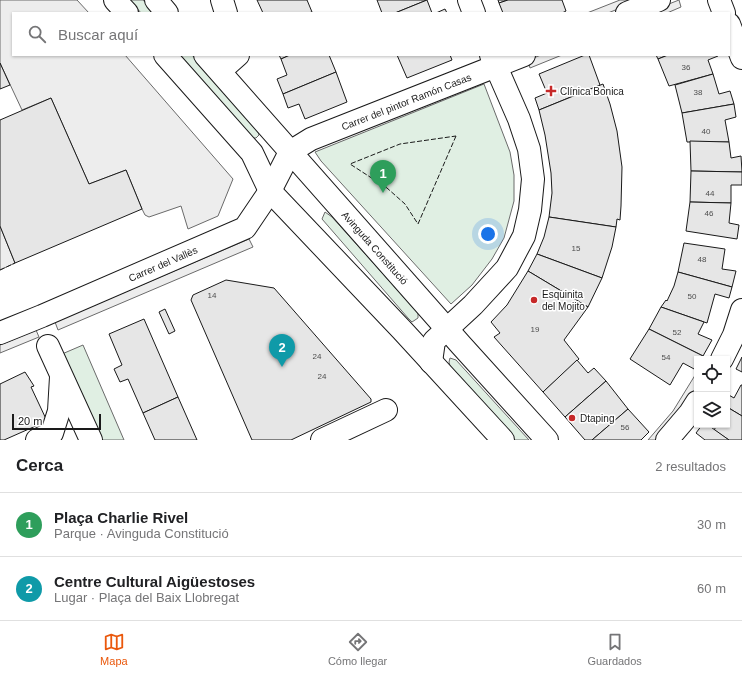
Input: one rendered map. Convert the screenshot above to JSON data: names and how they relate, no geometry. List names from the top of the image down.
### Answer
{
  "streets": {
    "street": ["Carrer del pintor Ramón Casas", "Avinguda Constitució", "Carrer del Vallès"]
  },
  "crossings": [
    ["Carrer del pintor Ramón Casas", "Avinguda Constitució"],
    ["Carrer del pintor Ramón Casas", "Carrer del Vallès"],
    ["Avinguda Constitució", "Carrer del Vallès"]
  ],
  "places": {
    "health": ["Clínica Bonica"],
    "other": ["Esquinita del Mojito", "Dtaping"]
  },
  "house_numbers": [
    "36",
    "38",
    "40",
    "44",
    "46",
    "15",
    "48",
    "14",
    "50",
    "19",
    "52",
    "24",
    "54",
    "24",
    "56"
  ],
  "scale_bar": "20 m",
  "page": {
    "search": "Buscar aquí",
    "pins": ["1", "2"],
    "scale": "20 m",
    "heading": ["Cerca", "2 resultados"],
    "list": [
      {
        "mark": "1",
        "name": "Plaça Charlie Rivel",
        "note": "Parque · Avinguda Constitució",
        "value": "30 m"
      },
      {
        "mark": "2",
        "name": "Centre Cultural Aigüestoses",
        "note": "Lugar · Plaça del Baix Llobregat",
        "value": "60 m"
      }
    ],
    "nav": ["Mapa", "Cómo llegar", "Guardados"]
  }
}
